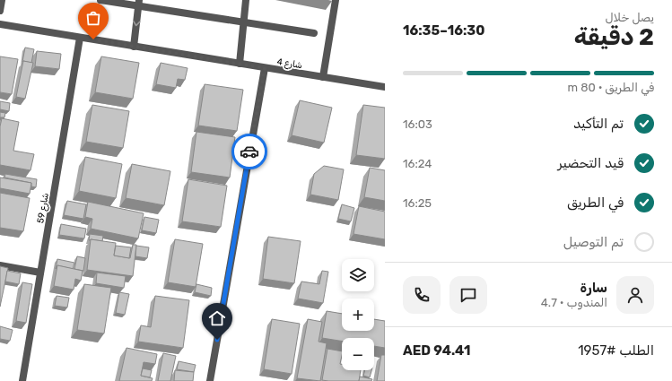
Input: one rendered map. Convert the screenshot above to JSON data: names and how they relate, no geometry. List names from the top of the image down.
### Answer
{
  "streets": {
    "street": ["شارع 4", "شارع 59"]
  },
  "crossings": [
    ["شارع 4", "شارع 59"]
  ],
  "page": {
    "heading": ["2 دقيقة", "يصل خلال", "16:30–16:35"],
    "panel": [
      "سارة",
      "المندوب · 4.7",
      "الطلب #1957",
      "AED 94.41"
    ],
    "bar": "في الطريق · 80 m",
    "list": [
      ["تم التأكيد", "16:03"],
      ["قيد التحضير", "16:24"],
      ["في الطريق", "16:25"],
      "تم التوصيل"
    ],
    "map_buttons": ["+", "−"]
  }
}
